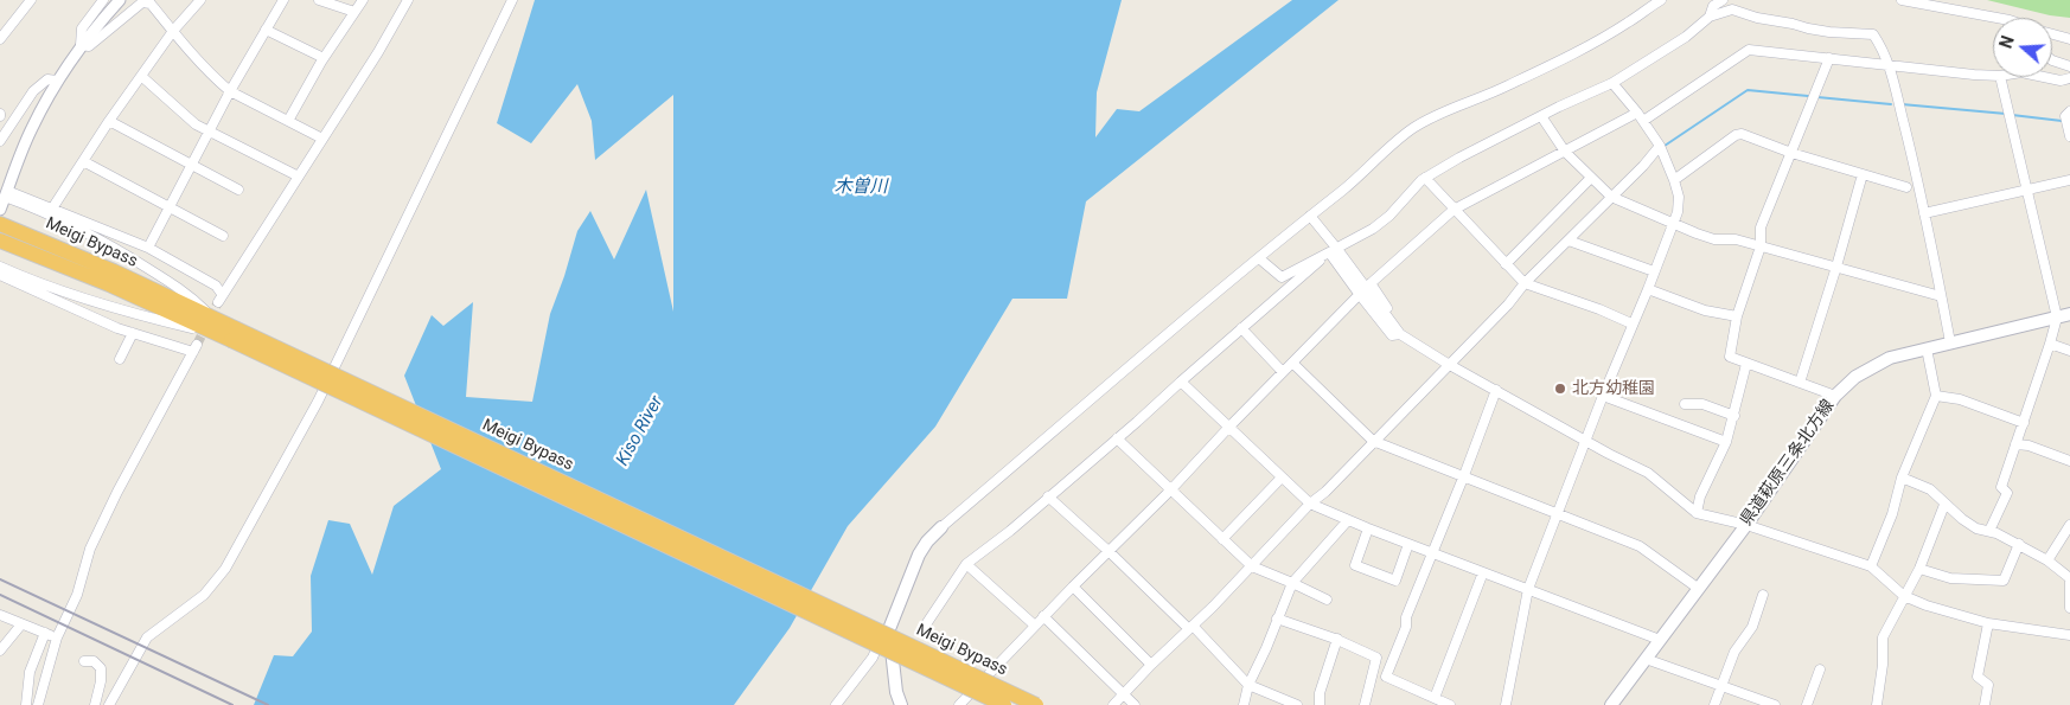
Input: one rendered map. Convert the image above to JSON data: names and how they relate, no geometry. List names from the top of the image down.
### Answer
{
  "streets": {
    "highway": ["Meigi Bypass"],
    "main road": ["県道萩原三条北方線"]
  },
  "water": ["木曽川", "Kiso River"],
  "places": ["北方幼稚園"],
  "north": "left"
}
